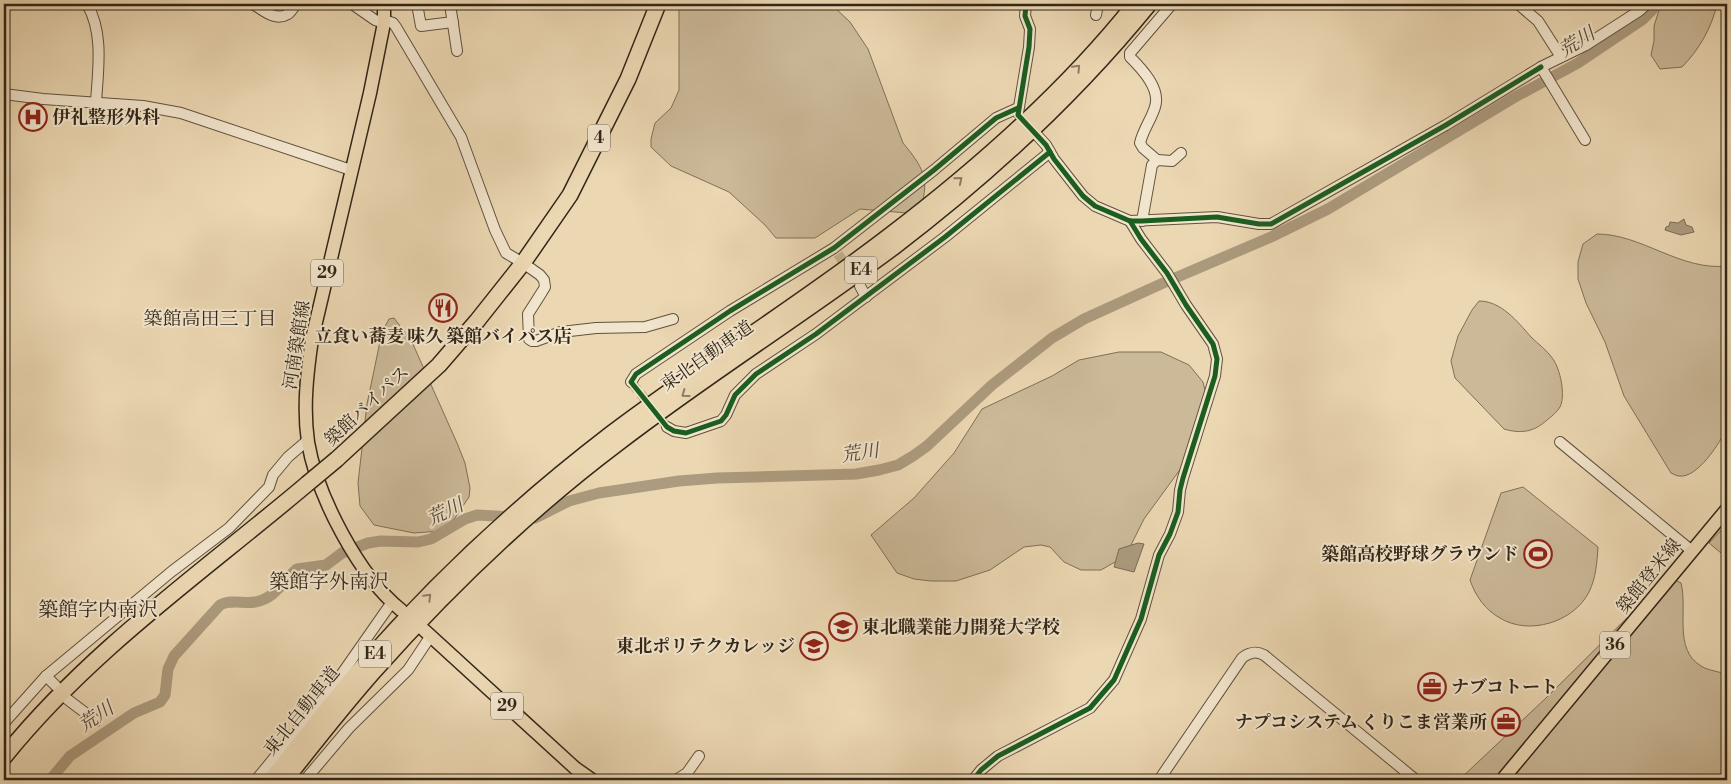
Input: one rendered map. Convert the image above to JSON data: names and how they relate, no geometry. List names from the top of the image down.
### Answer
{
  "streets": {
    "highway": [
      "4",
      "E4",
      "東北自動車道",
      "築館バイパス"
    ],
    "main road": [
      "29",
      "河南築館線",
      "築館登米線",
      "36"
    ]
  },
  "districts": ["築館高田三丁目", "築館字外南沢", "築館字内南沢"],
  "water": ["荒川"],
  "places": {
    "hospital": ["伊礼整形外科"],
    "restaurant": ["立食い蕎麦 味久 築館バイパス店"],
    "sports": ["築館高校野球グラウンド"],
    "school or university": ["東北職業能力開発大学校", "東北ポリテクカレッジ"],
    "office": ["ナブコトート", "ナプコシステム くりこま営業所"]
  }
}
